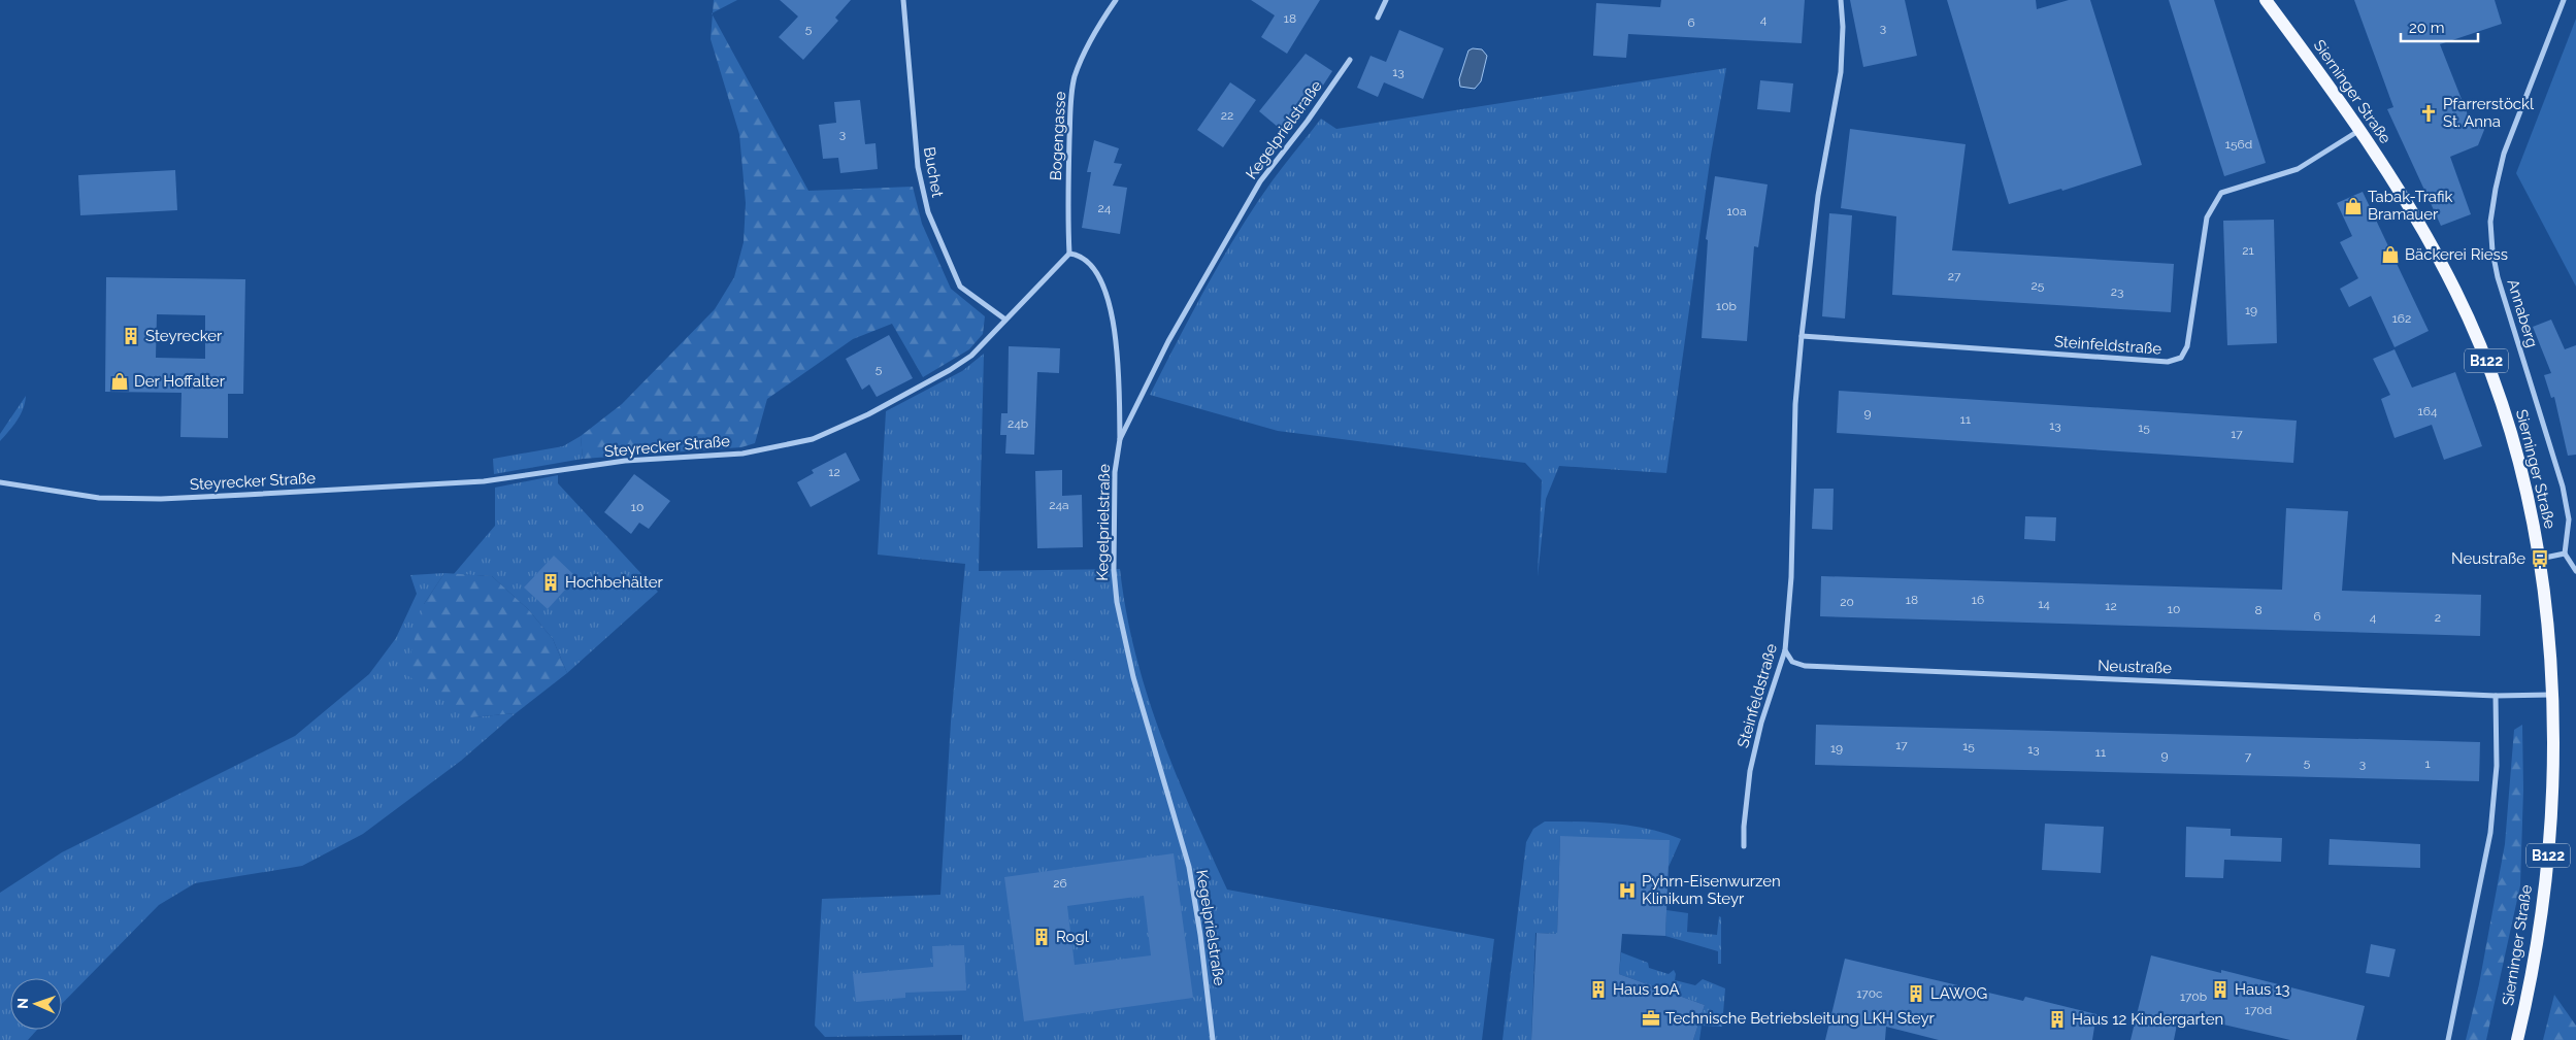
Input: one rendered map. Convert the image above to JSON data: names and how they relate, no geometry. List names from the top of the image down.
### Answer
{
  "streets": {
    "main road": ["Sierninger Straße", "B122"],
    "street": [
      "Kegelprielstraße",
      "Bogengasse",
      "Buchet",
      "Annaberg",
      "Steinfeldstraße",
      "Steyrecker Straße",
      "Neustraße"
    ]
  },
  "crossings": [
    ["Sierninger Straße", "Steinfeldstraße"],
    ["Sierninger Straße", "Neustraße"],
    ["Bogengasse", "Steyrecker Straße"],
    ["Buchet", "Steyrecker Straße"],
    ["Steinfeldstraße", "Neustraße"]
  ],
  "places": {
    "church": ["Pfarrerstöckl St. Anna"],
    "shop": ["Tabak-Trafik Bramauer", "Bäckerei Riess", "Der Hoffalter"],
    "building": [
      "Steyrecker",
      "Hochbehälter",
      "Rogl",
      "Haus 10A",
      "Haus 13",
      "LAWOG",
      "Haus 12 Kindergarten"
    ],
    "bus stop": ["Neustraße"],
    "hospital": ["Pyhrn-Eisenwurzen Klinikum Steyr"],
    "office": ["Technische Betriebsleitung LKH Steyr"]
  },
  "house_numbers": [
    "18",
    "4",
    "6",
    "3",
    "5",
    "13",
    "22",
    "3",
    "156d",
    "24",
    "10a",
    "21",
    "27",
    "25",
    "23",
    "10b",
    "19",
    "162",
    "5",
    "164",
    "9",
    "11",
    "24b",
    "13",
    "15",
    "17",
    "12",
    "24a",
    "10",
    "18",
    "16",
    "20",
    "14",
    "12",
    "10",
    "8",
    "6",
    "4",
    "2",
    "17",
    "15",
    "19",
    "13",
    "11",
    "9",
    "7",
    "5",
    "3",
    "1",
    "26",
    "170c",
    "170b",
    "170d"
  ],
  "scale_bar": "20 m",
  "north": "left"
}
